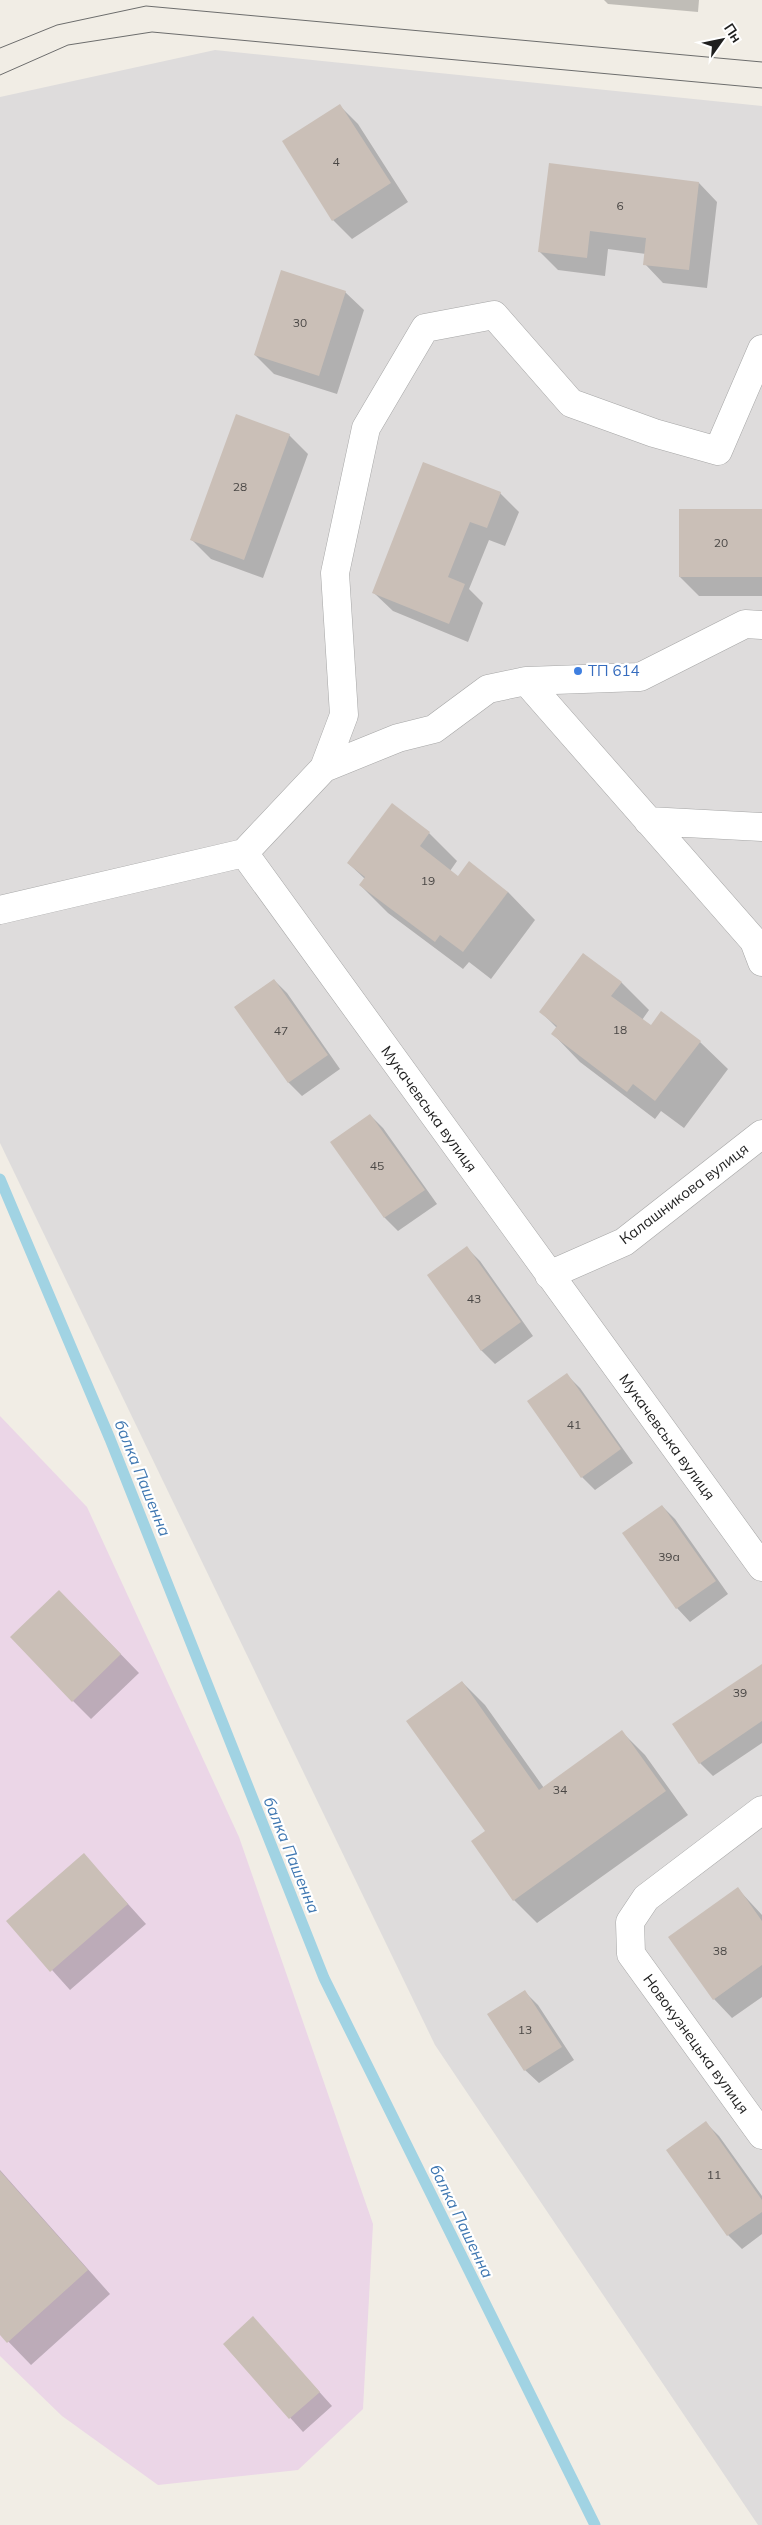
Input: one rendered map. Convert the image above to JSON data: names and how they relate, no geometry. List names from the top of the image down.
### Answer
{
  "streets": {
    "street": ["Мукачевська вулиця", "Калашникова вулиця", "Новокузнецька вулиця"]
  },
  "crossings": [
    ["Мукачевська вулиця", "Калашникова вулиця"]
  ],
  "water": ["балка Пашенна"],
  "places": ["ТП 614"],
  "house_numbers": [
    "4",
    "6",
    "30",
    "28",
    "20",
    "19",
    "18",
    "47",
    "45",
    "43",
    "41",
    "39а",
    "39",
    "34",
    "38",
    "13",
    "11"
  ],
  "north": "top right"
}
